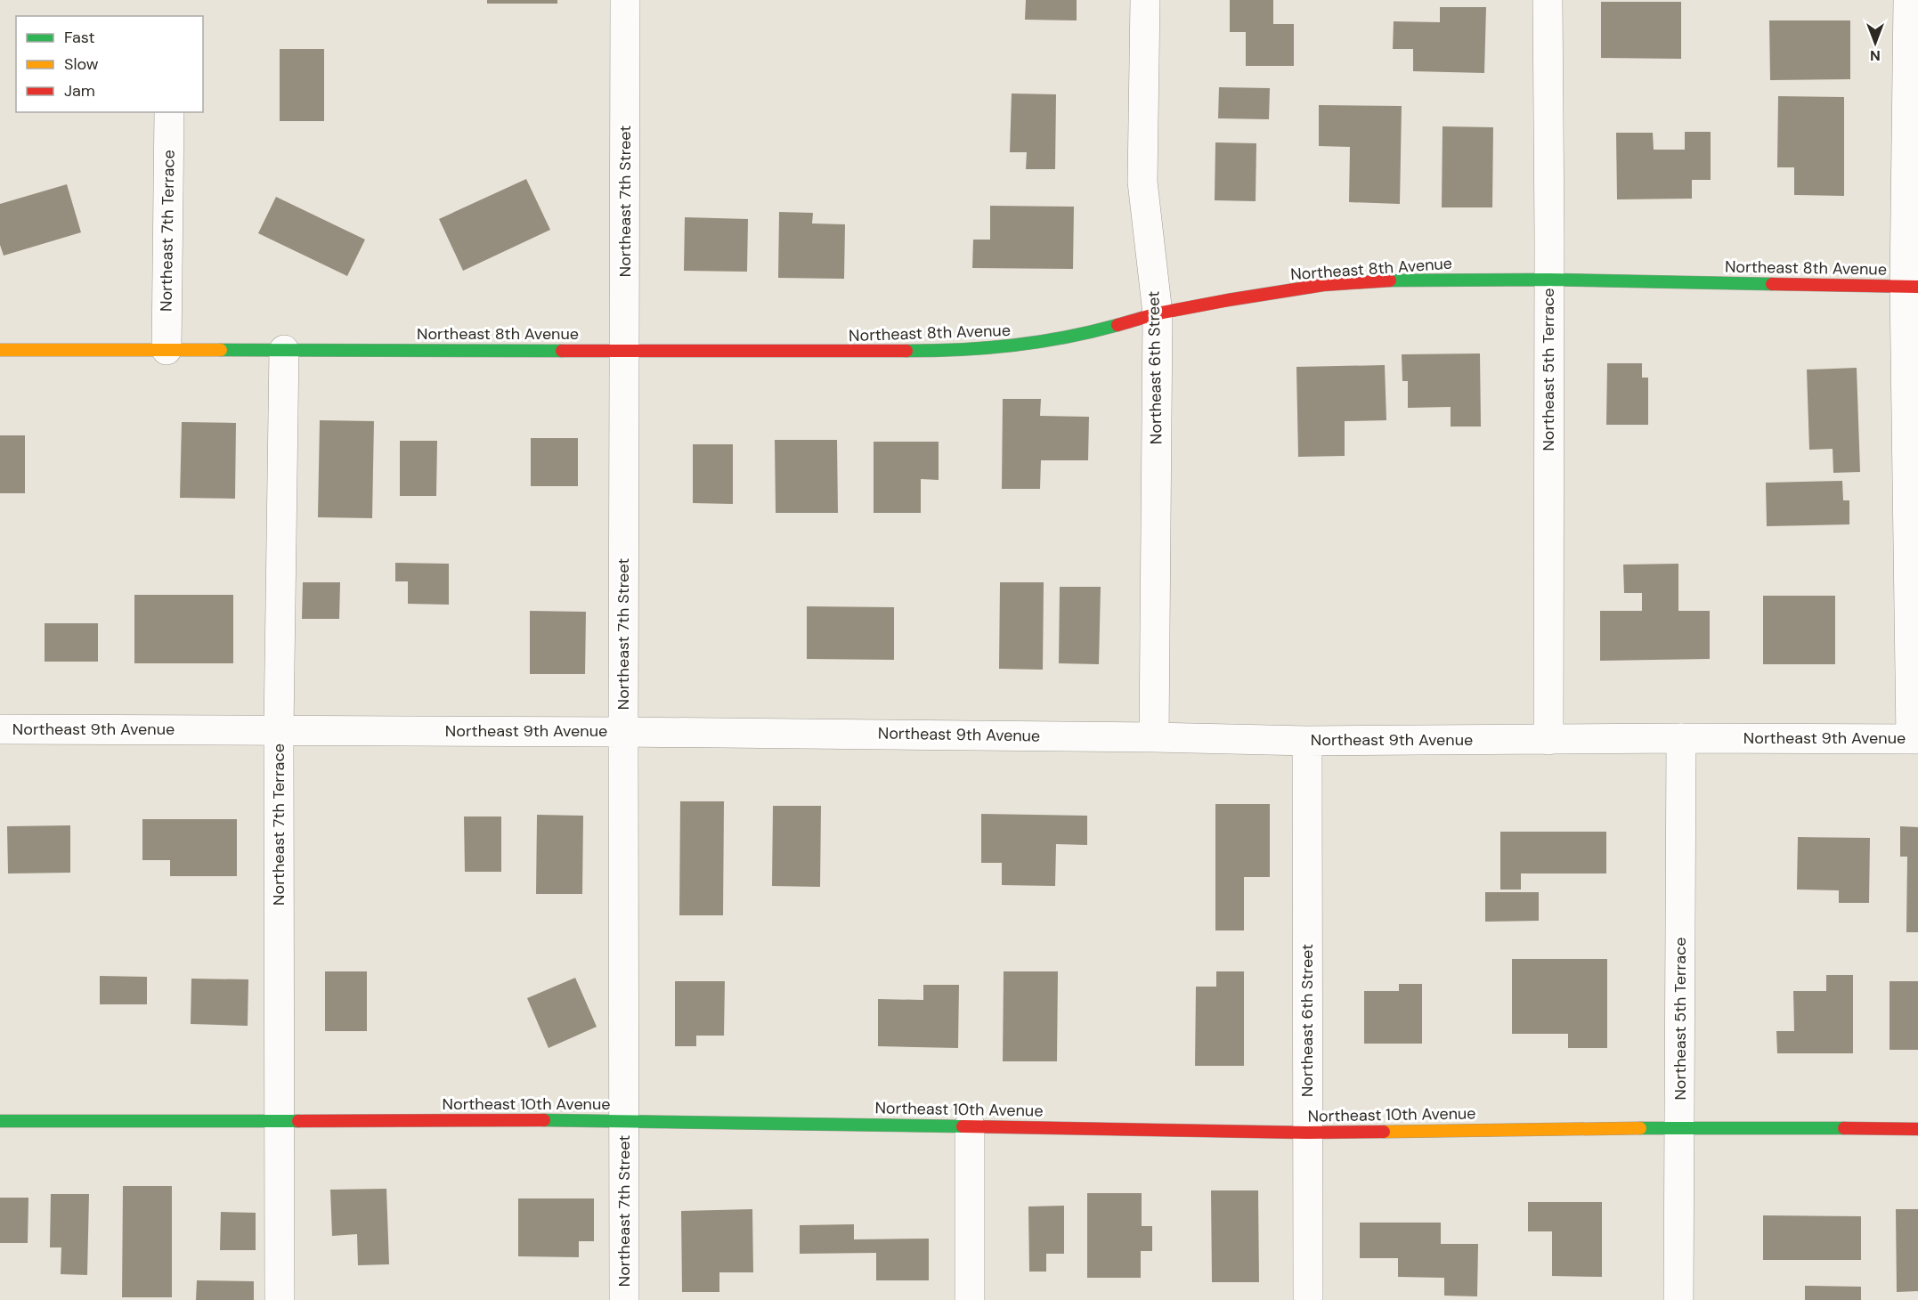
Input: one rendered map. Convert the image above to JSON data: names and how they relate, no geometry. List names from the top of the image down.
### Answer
{
  "streets": {
    "street": [
      "Northeast 7th Street",
      "Northeast 7th Terrace",
      "Northeast 8th Avenue",
      "Northeast 6th Street",
      "Northeast 5th Terrace",
      "Northeast 9th Avenue",
      "Northeast 10th Avenue"
    ]
  },
  "crossings": [
    ["Northeast 7th Street", "Northeast 8th Avenue"],
    ["Northeast 7th Street", "Northeast 9th Avenue"],
    ["Northeast 7th Street", "Northeast 10th Avenue"],
    ["Northeast 7th Terrace", "Northeast 8th Avenue"],
    ["Northeast 7th Terrace", "Northeast 9th Avenue"],
    ["Northeast 7th Terrace", "Northeast 10th Avenue"],
    ["Northeast 8th Avenue", "Northeast 6th Street"],
    ["Northeast 8th Avenue", "Northeast 5th Terrace"],
    ["Northeast 6th Street", "Northeast 9th Avenue"],
    ["Northeast 6th Street", "Northeast 10th Avenue"],
    ["Northeast 5th Terrace", "Northeast 9th Avenue"],
    ["Northeast 5th Terrace", "Northeast 10th Avenue"]
  ],
  "legend": ["Fast", "Slow", "Jam"],
  "north": "bottom"
}
